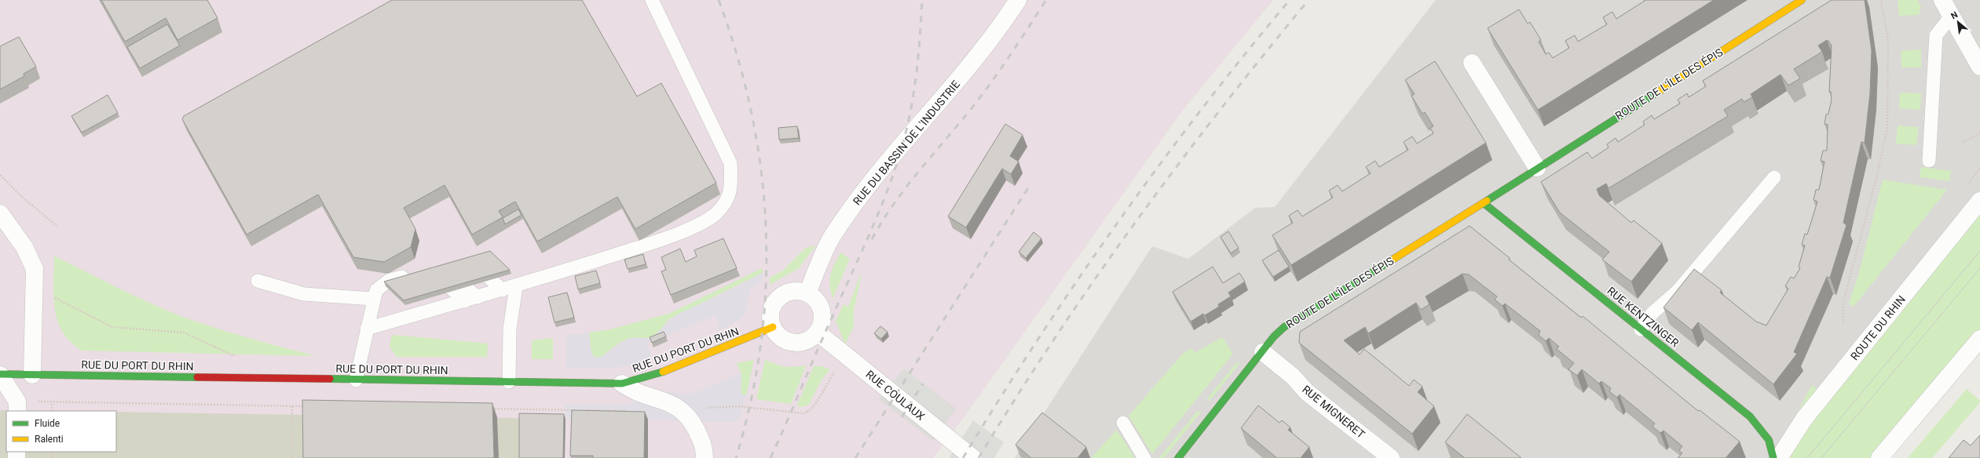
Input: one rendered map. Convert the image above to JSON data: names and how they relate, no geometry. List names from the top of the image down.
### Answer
{
  "streets": {
    "street": [
      "ROUTE DE L'ÎLE DES ÉPIS",
      "RUE DU BASSIN DE L'INDUSTRIE",
      "RUE KENTZINGER",
      "ROUTE DU RHIN",
      "RUE DU PORT DU RHIN",
      "RUE COULAUX",
      "RUE MIGNERET"
    ]
  },
  "crossings": [
    ["ROUTE DE L'ÎLE DES ÉPIS", "RUE KENTZINGER"],
    ["ROUTE DE L'ÎLE DES ÉPIS", "RUE MIGNERET"],
    ["RUE DU BASSIN DE L'INDUSTRIE", "RUE DU PORT DU RHIN"],
    ["RUE DU BASSIN DE L'INDUSTRIE", "RUE COULAUX"],
    ["RUE DU PORT DU RHIN", "RUE COULAUX"]
  ],
  "legend": ["Fluide", "Ralenti"],
  "north": "top left"
}
